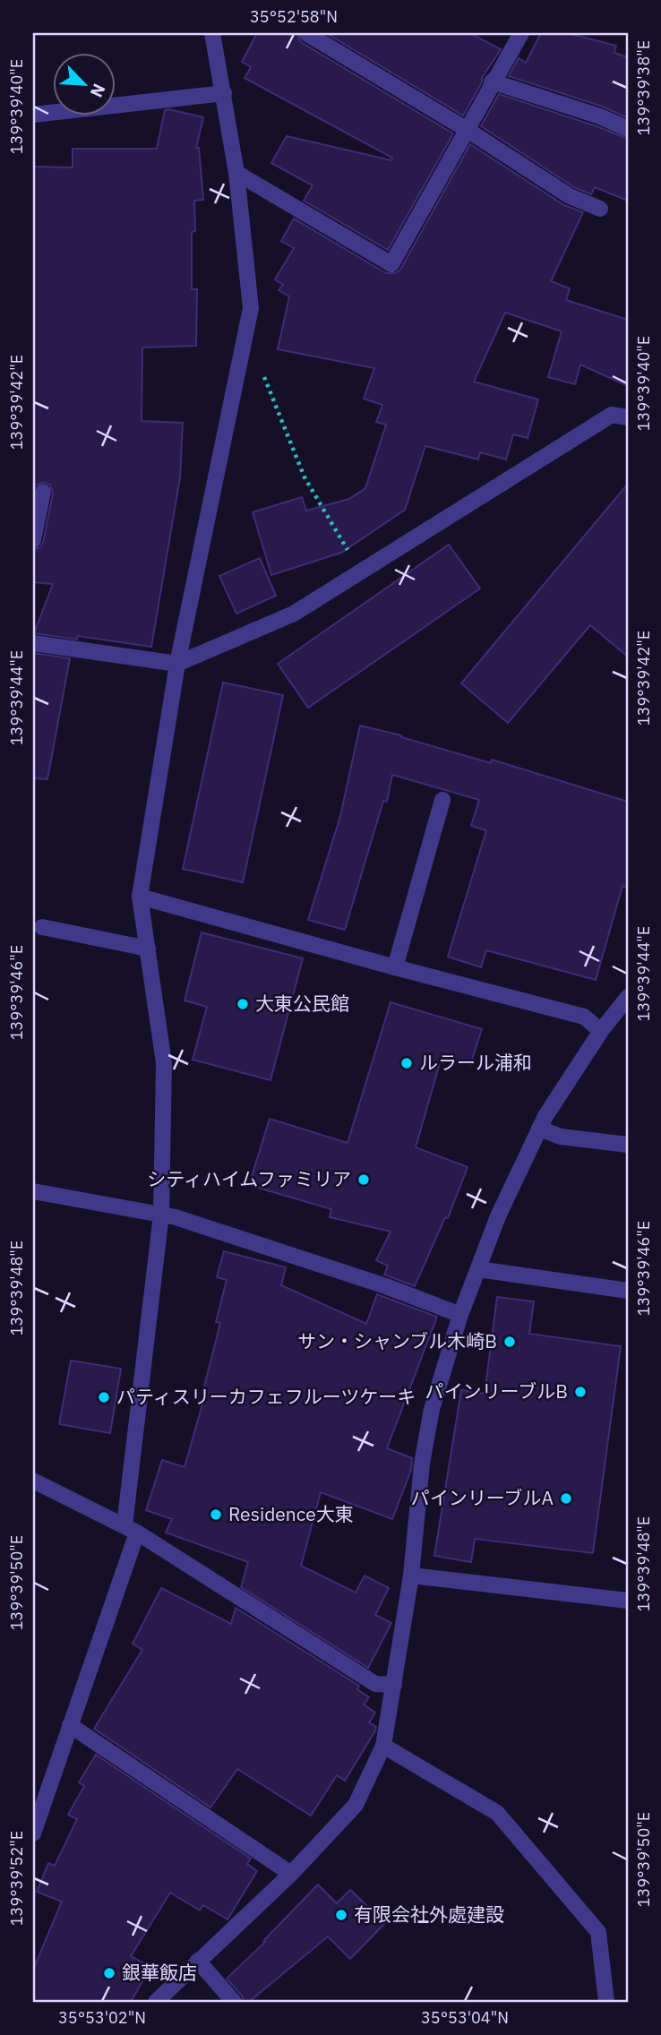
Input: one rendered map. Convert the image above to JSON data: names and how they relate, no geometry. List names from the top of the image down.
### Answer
{
  "places": [
    "大東公民館",
    "ルラール浦和",
    "シティハイムファミリア",
    "サン・シャンブル木崎B",
    "パインリーブルB",
    "パティスリーカフェフルーツケーキ",
    "パインリーブルA",
    "Residence大東",
    "有限会社外處建設",
    "銀華飯店"
  ],
  "north": "bottom right",
  "coordinates": [
    "35°52'58\"N",
    "139°39'38\"E",
    "139°39'40\"E",
    "139°39'42\"E",
    "139°39'44\"E",
    "139°39'46\"E",
    "139°39'48\"E",
    "139°39'50\"E",
    "139°39'52\"E",
    "35°53'02\"N",
    "35°53'04\"N"
  ]
}
